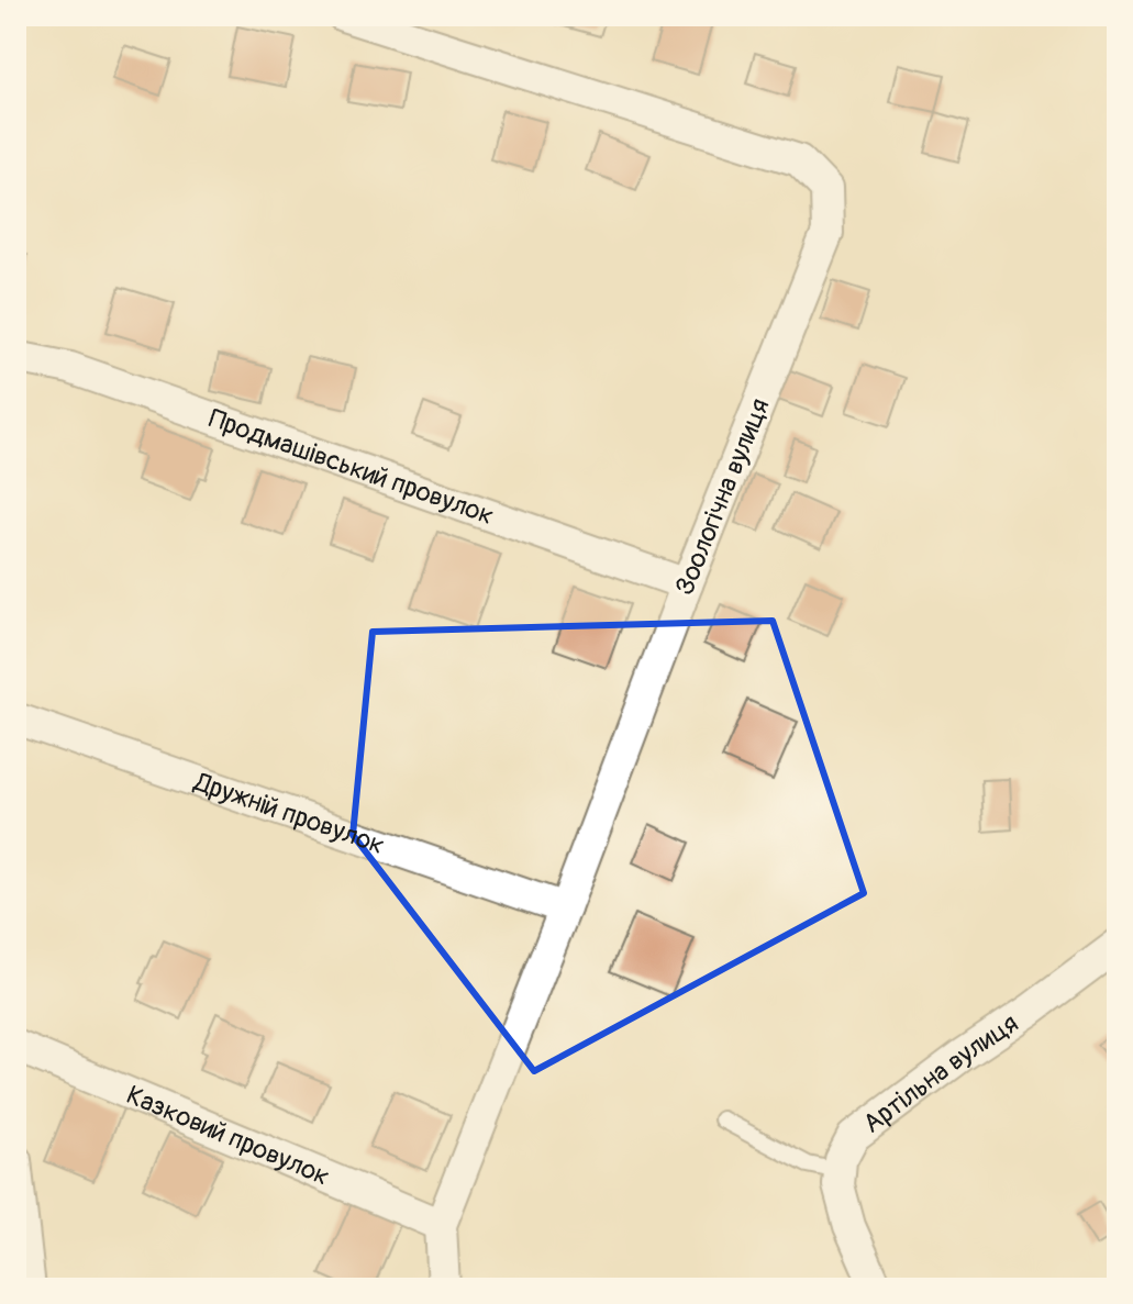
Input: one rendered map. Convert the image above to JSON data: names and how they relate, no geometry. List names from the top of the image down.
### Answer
{
  "streets": {
    "street": [
      "Продмашівський провулок",
      "Зоологічна вулиця",
      "Дружній провулок",
      "Артільна вулиця",
      "Казковий провулок"
    ]
  },
  "crossings": [
    ["Продмашівський провулок", "Зоологічна вулиця"],
    ["Зоологічна вулиця", "Дружній провулок"],
    ["Зоологічна вулиця", "Казковий провулок"]
  ]
}
